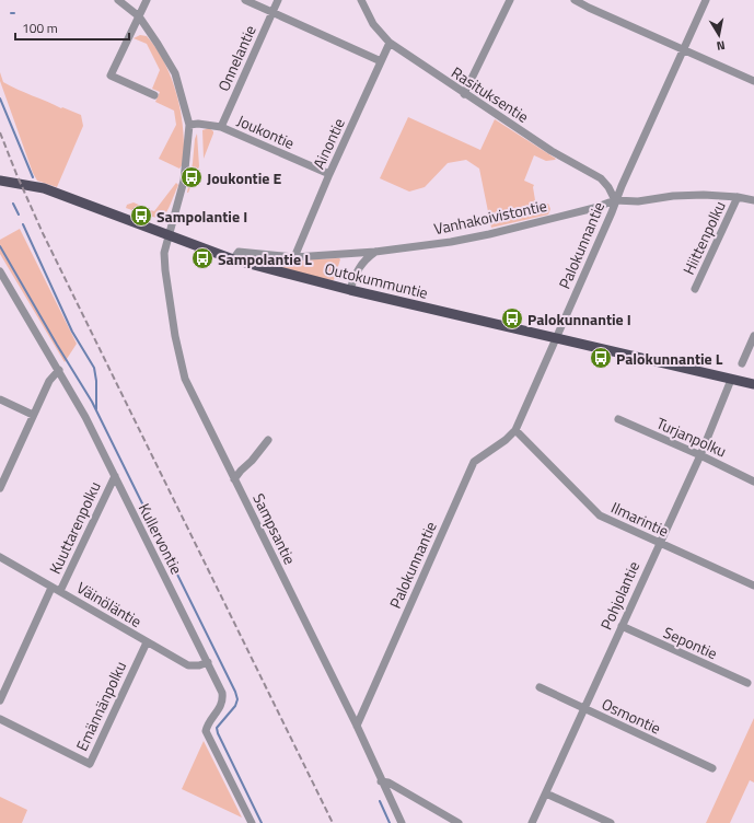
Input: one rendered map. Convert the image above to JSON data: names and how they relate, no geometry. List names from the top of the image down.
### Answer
{
  "streets": {
    "main road": ["Outokummuntie"],
    "street": [
      "Onnelantie",
      "Rasituksentie",
      "Joukontie",
      "Ainontie",
      "Vanhakoivistontie",
      "Hiittenpolku",
      "Palokunnantie",
      "Turjanpolku",
      "Ilmarintie",
      "Kuuttarenpolku",
      "Sampsantie",
      "Kullervontie",
      "Pohjolantie",
      "Väinöläntie",
      "Sepontie",
      "Emännänpolku",
      "Osmontie"
    ]
  },
  "crossings": [
    ["Onnelantie", "Joukontie"],
    ["Rasituksentie", "Ainontie"],
    ["Rasituksentie", "Vanhakoivistontie"],
    ["Rasituksentie", "Palokunnantie"],
    ["Joukontie", "Ainontie"],
    ["Joukontie", "Sampsantie"],
    ["Ainontie", "Vanhakoivistontie"],
    ["Vanhakoivistontie", "Hiittenpolku"],
    ["Vanhakoivistontie", "Palokunnantie"],
    ["Vanhakoivistontie", "Outokummuntie"],
    ["Palokunnantie", "Outokummuntie"],
    ["Palokunnantie", "Ilmarintie"],
    ["Palokunnantie", "Sampsantie"],
    ["Outokummuntie", "Sampsantie"],
    ["Outokummuntie", "Pohjolantie"],
    ["Turjanpolku", "Pohjolantie"],
    ["Ilmarintie", "Pohjolantie"],
    ["Kuuttarenpolku", "Kullervontie"],
    ["Kuuttarenpolku", "Väinöläntie"],
    ["Kullervontie", "Väinöläntie"],
    ["Pohjolantie", "Sepontie"],
    ["Pohjolantie", "Osmontie"],
    ["Väinöläntie", "Emännänpolku"]
  ],
  "places": {
    "bus stop": [
      "Joukontie E",
      "Sampolantie I",
      "Sampolantie L",
      "Palokunnantie I",
      "Palokunnantie L"
    ]
  },
  "scale_bar": "100 m",
  "north": "bottom"
}
